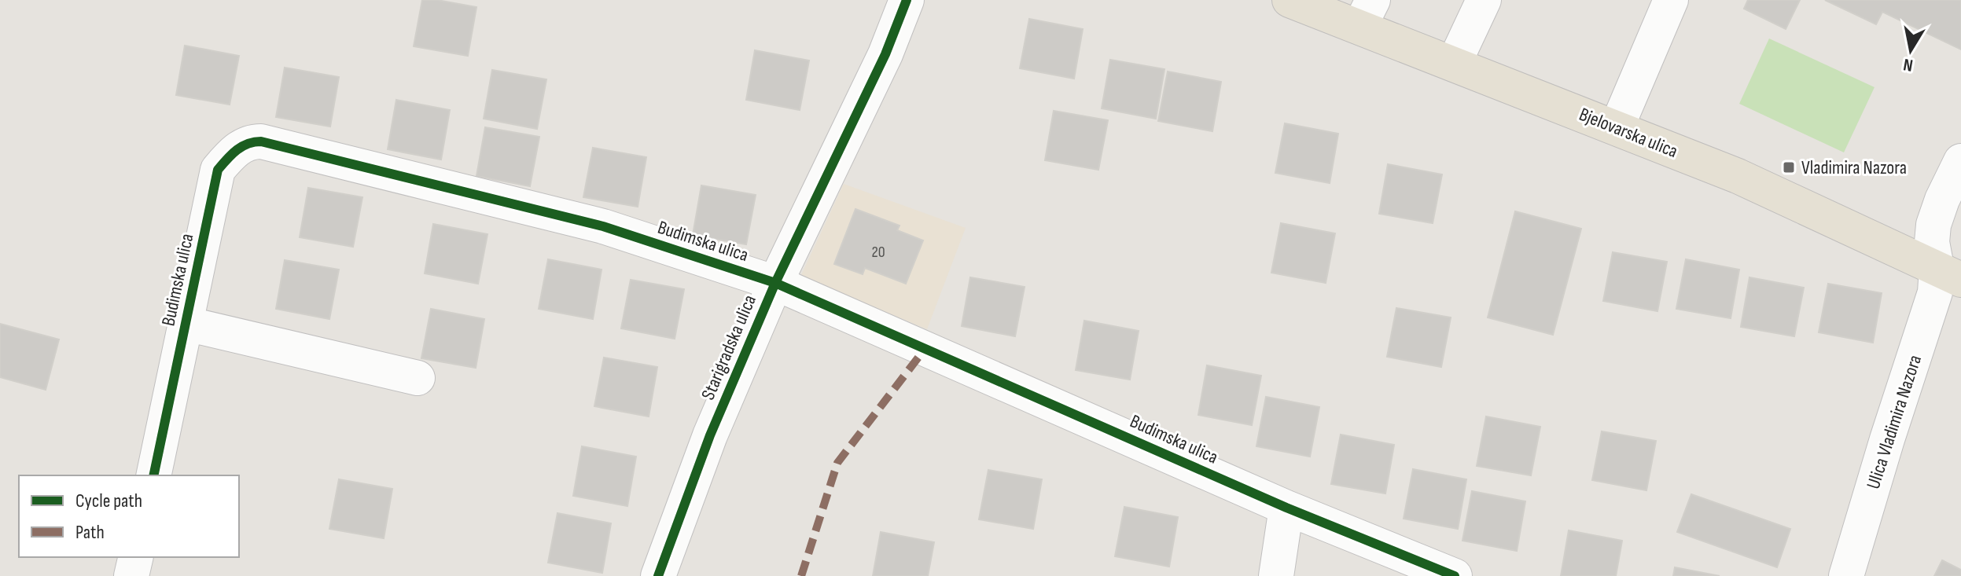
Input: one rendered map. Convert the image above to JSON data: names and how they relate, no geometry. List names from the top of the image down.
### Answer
{
  "streets": {
    "main road": ["Bjelovarska ulica"],
    "street": ["Budimska ulica", "Starigradska ulica", "Ulica Vladimira Nazora"]
  },
  "crossings": [
    ["Bjelovarska ulica", "Ulica Vladimira Nazora"],
    ["Budimska ulica", "Starigradska ulica"]
  ],
  "places": {
    "transit": ["Vladimira Nazora"]
  },
  "house_numbers": ["20"],
  "legend": ["Cycle path", "Path"],
  "north": "bottom"
}
